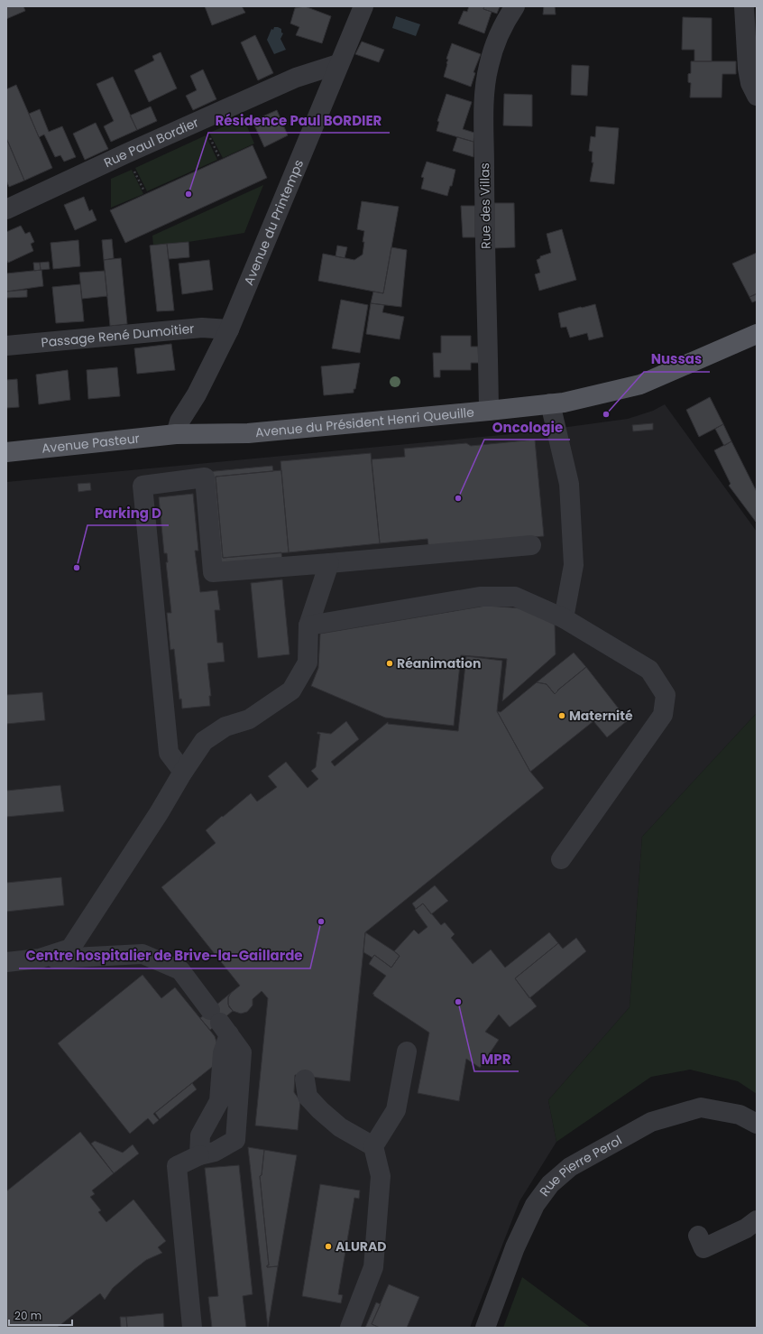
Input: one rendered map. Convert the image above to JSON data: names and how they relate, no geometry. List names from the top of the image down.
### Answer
{
  "streets": {
    "main road": ["Avenue du Président Henri Queuille", "Avenue Pasteur"],
    "street": [
      "Rue Paul Bordier",
      "Rue des Villas",
      "Avenue du Printemps",
      "Passage René Dumoitier",
      "Rue Pierre Perol"
    ]
  },
  "crossings": [
    ["Rue Paul Bordier", "Avenue du Printemps"],
    ["Rue des Villas", "Avenue du Président Henri Queuille"],
    ["Avenue du Printemps", "Passage René Dumoitier"],
    ["Avenue du Printemps", "Avenue du Président Henri Queuille"],
    ["Avenue du Printemps", "Avenue Pasteur"],
    ["Avenue du Président Henri Queuille", "Avenue Pasteur"]
  ],
  "places": [
    "Résidence Paul BORDIER",
    "Nussas",
    "Oncologie",
    "Parking D",
    "Réanimation",
    "Maternité",
    "Centre hospitalier de Brive-la-Gaillarde",
    "MPR",
    "ALURAD"
  ],
  "scale_bar": "20 m"
}
